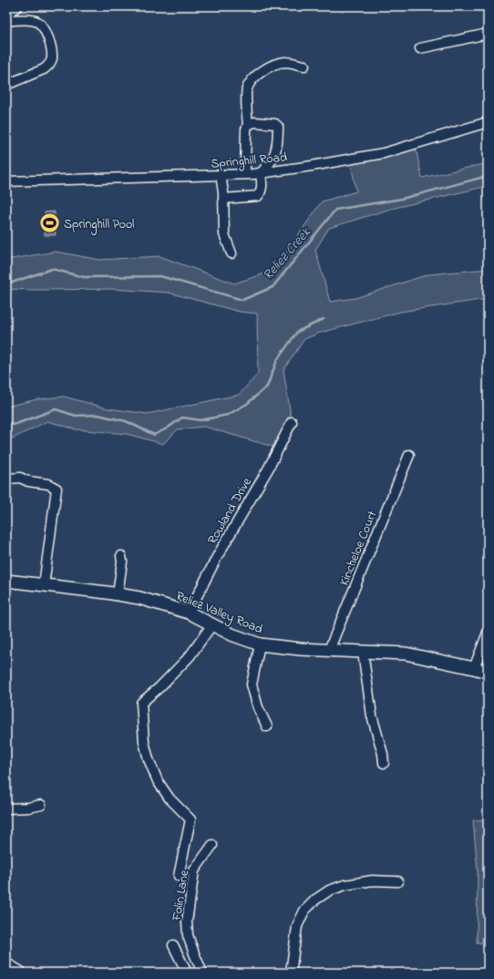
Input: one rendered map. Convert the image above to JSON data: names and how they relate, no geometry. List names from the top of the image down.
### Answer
{
  "streets": {
    "main road": ["Reliez Valley Road"],
    "street": [
      "Springhill Road",
      "Rowland Drive",
      "Kincheloe Court",
      "Folin Lane"
    ]
  },
  "crossings": [
    ["Rowland Drive", "Reliez Valley Road"],
    ["Kincheloe Court", "Reliez Valley Road"]
  ],
  "water": ["Reliez Creek"],
  "places": {
    "sports": ["Springhill Pool"]
  }
}
